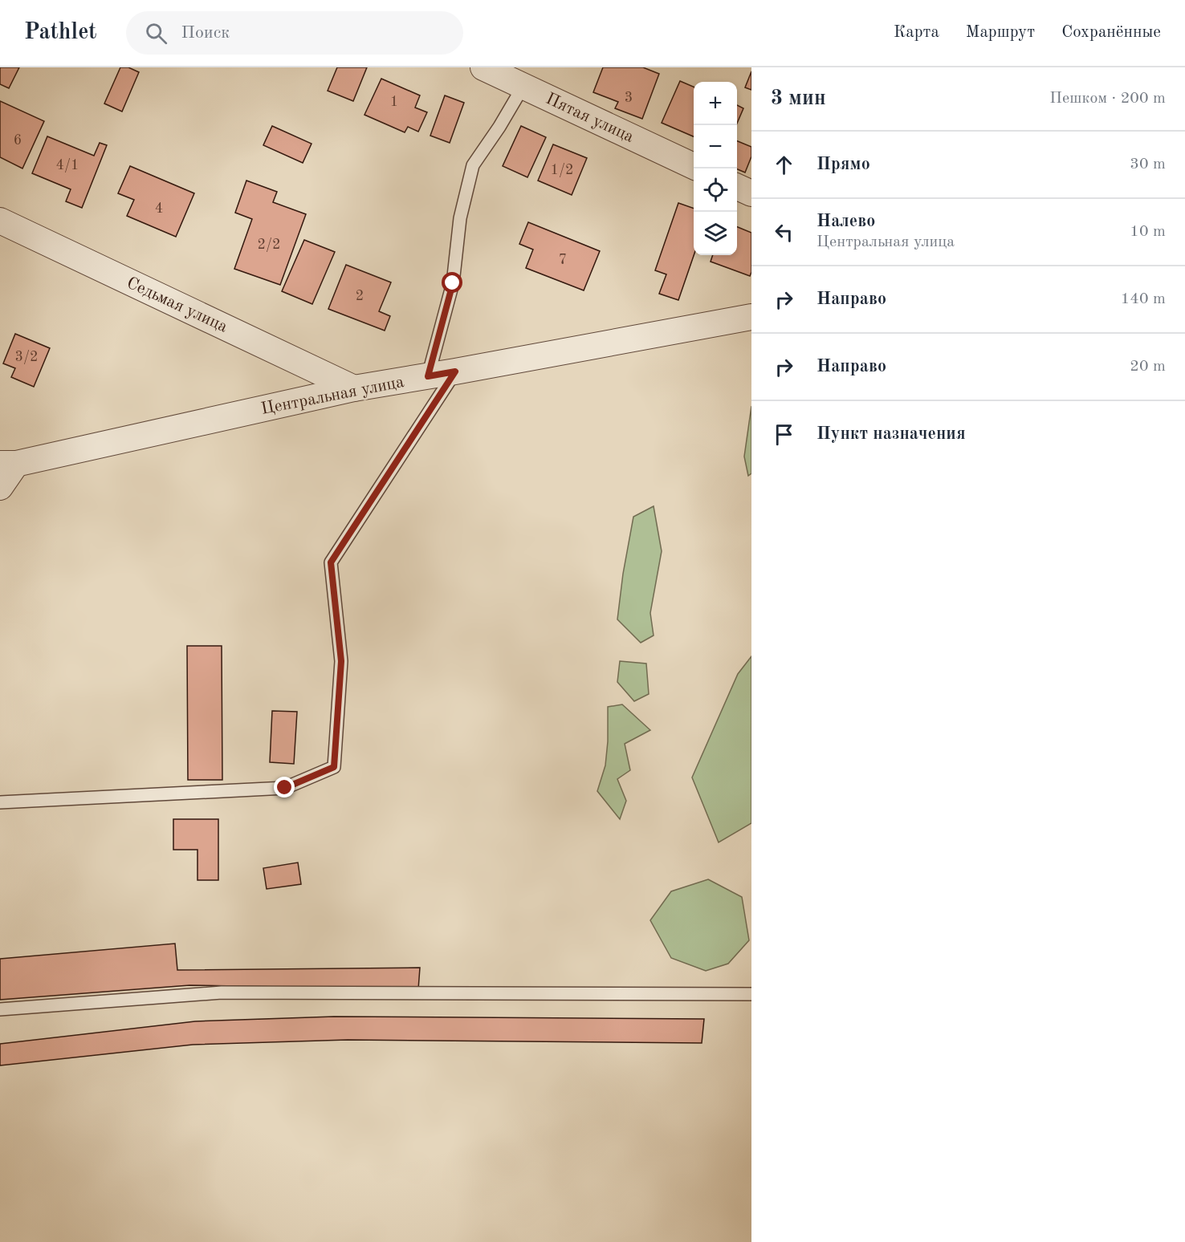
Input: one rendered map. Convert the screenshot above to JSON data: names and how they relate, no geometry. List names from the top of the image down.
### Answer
{
  "streets": {
    "street": ["Пятая улица", "Седьмая улица", "Центральная улица"]
  },
  "crossings": [
    ["Седьмая улица", "Центральная улица"]
  ],
  "house_numbers": [
    "3",
    "1",
    "6",
    "4/1",
    "1/2",
    "4",
    "2/2",
    "7",
    "2",
    "3/2"
  ],
  "page": {
    "header": "Pathlet",
    "search": "Поиск",
    "nav": ["Карта", "Маршрут", "Сохранённые"],
    "heading": ["3 мин", "Пешком · 200 m"],
    "map_buttons": ["+", "−"],
    "list": [
      ["Прямо", "30 m"],
      ["Налево", "Центральная улица", "10 m"],
      ["Направо", "140 m"],
      ["Направо", "20 m"],
      "Пункт назначения"
    ]
  }
}
